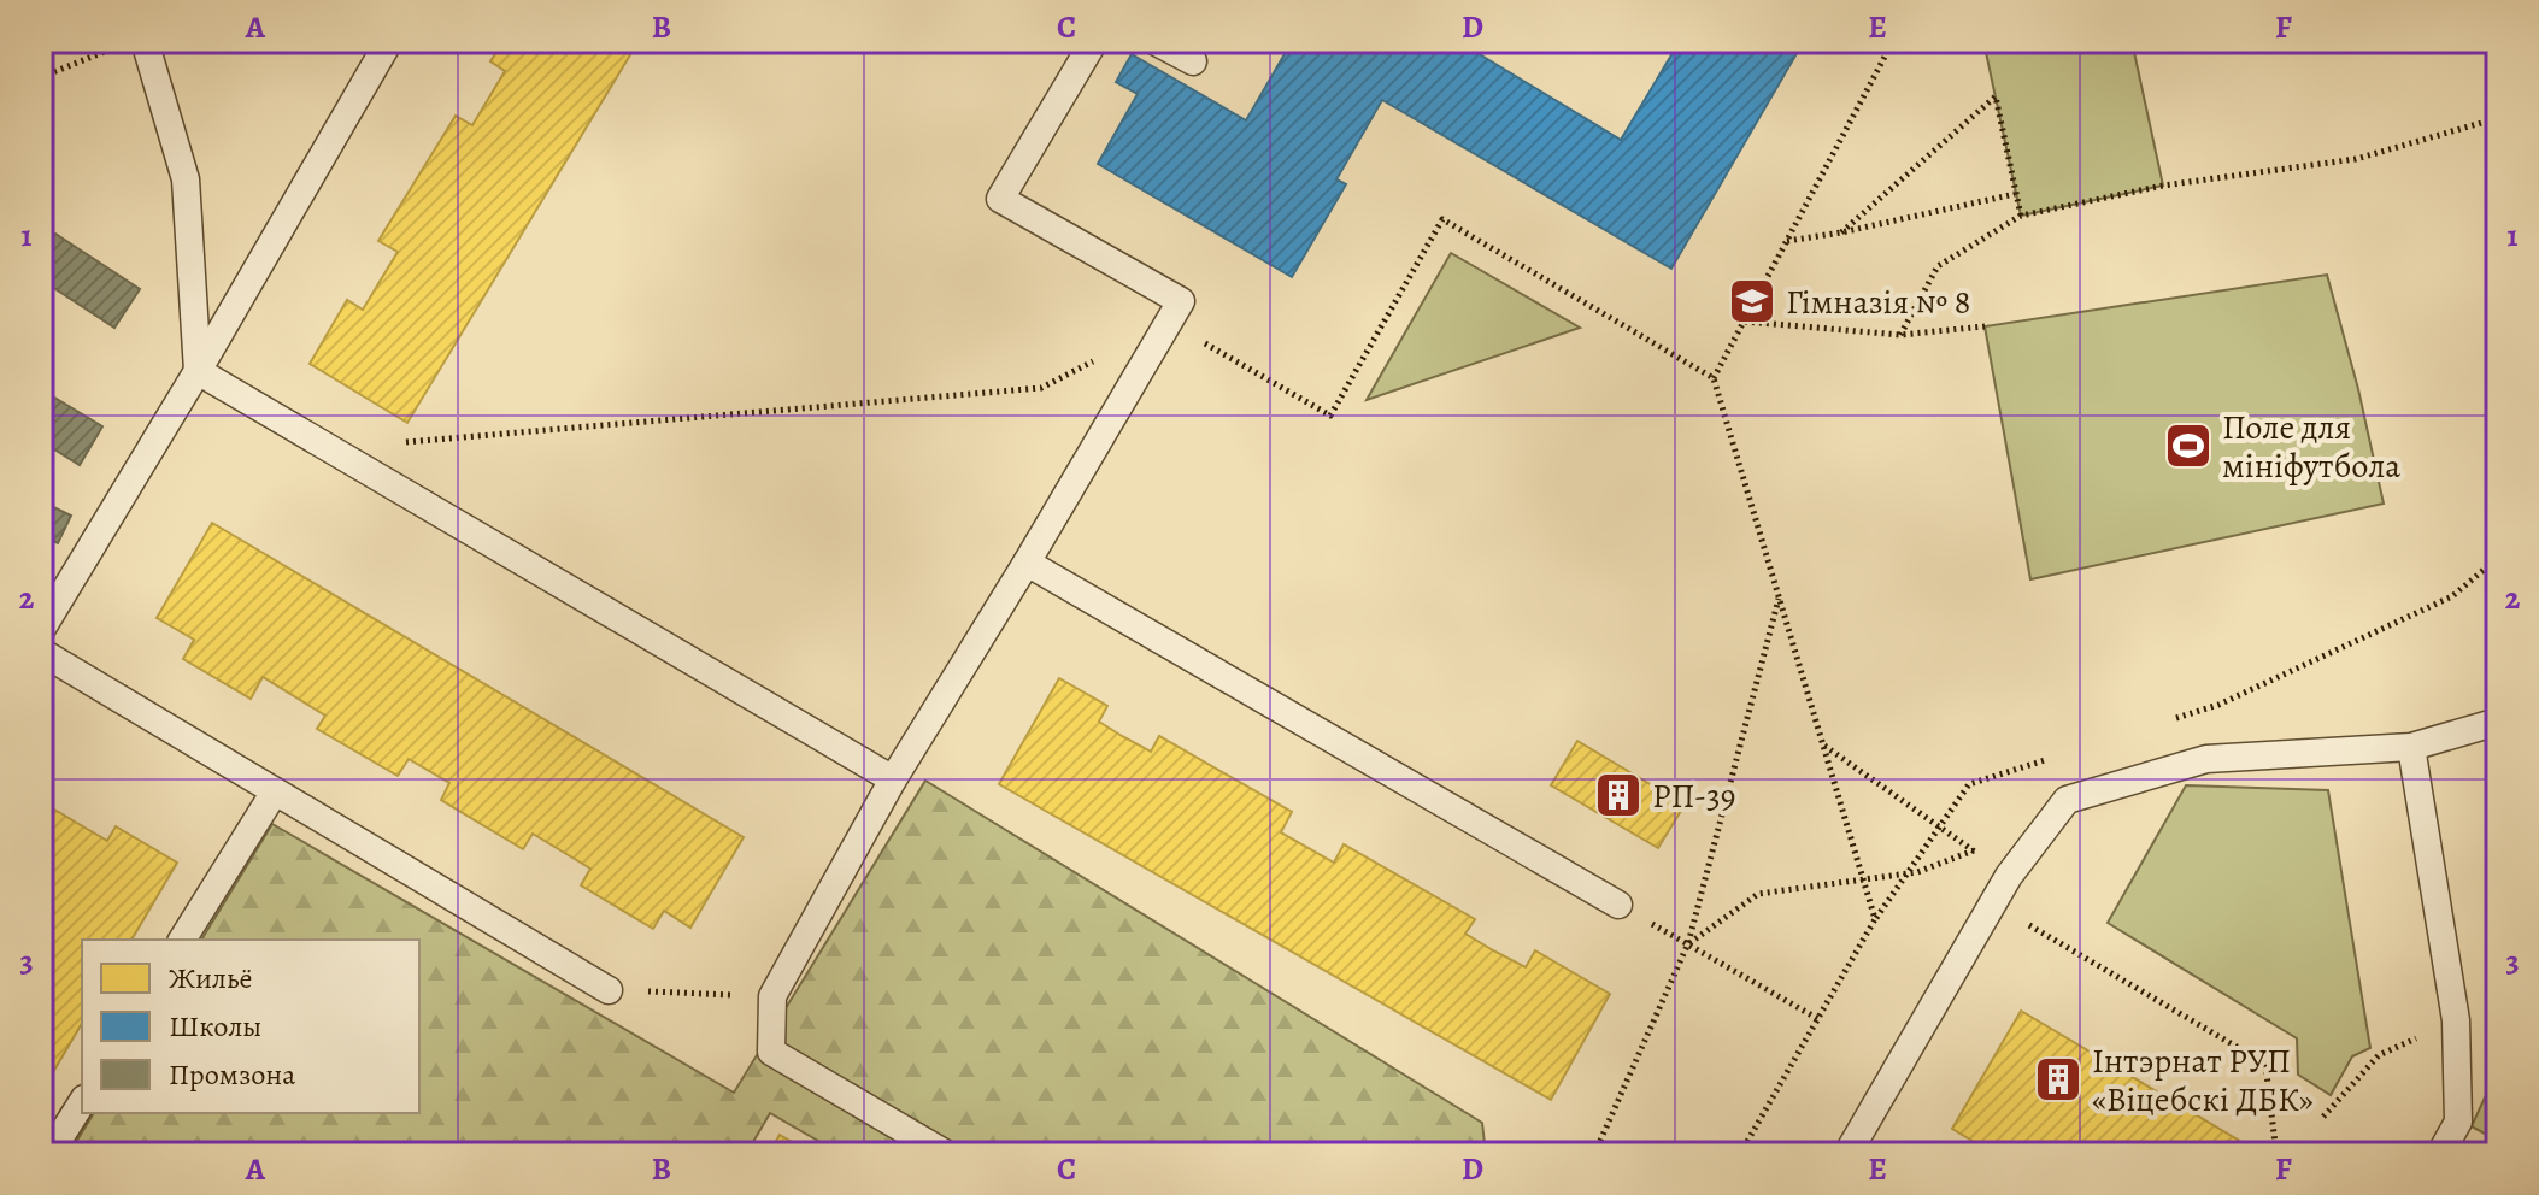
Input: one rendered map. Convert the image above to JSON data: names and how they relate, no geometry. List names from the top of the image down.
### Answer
{
  "places": {
    "school or university": ["Гімназія № 8"],
    "sports": ["Поле для мініфутбола"],
    "building": ["РП-39", "Інтэрнат РУП «Віцебскі ДБК»"]
  },
  "legend": ["Жильё", "Школы", "Промзона"],
  "grid": {
    "columns": [
      "A",
      "B",
      "C",
      "D",
      "E",
      "F"
    ],
    "rows": ["1", "2", "3"]
  }
}
